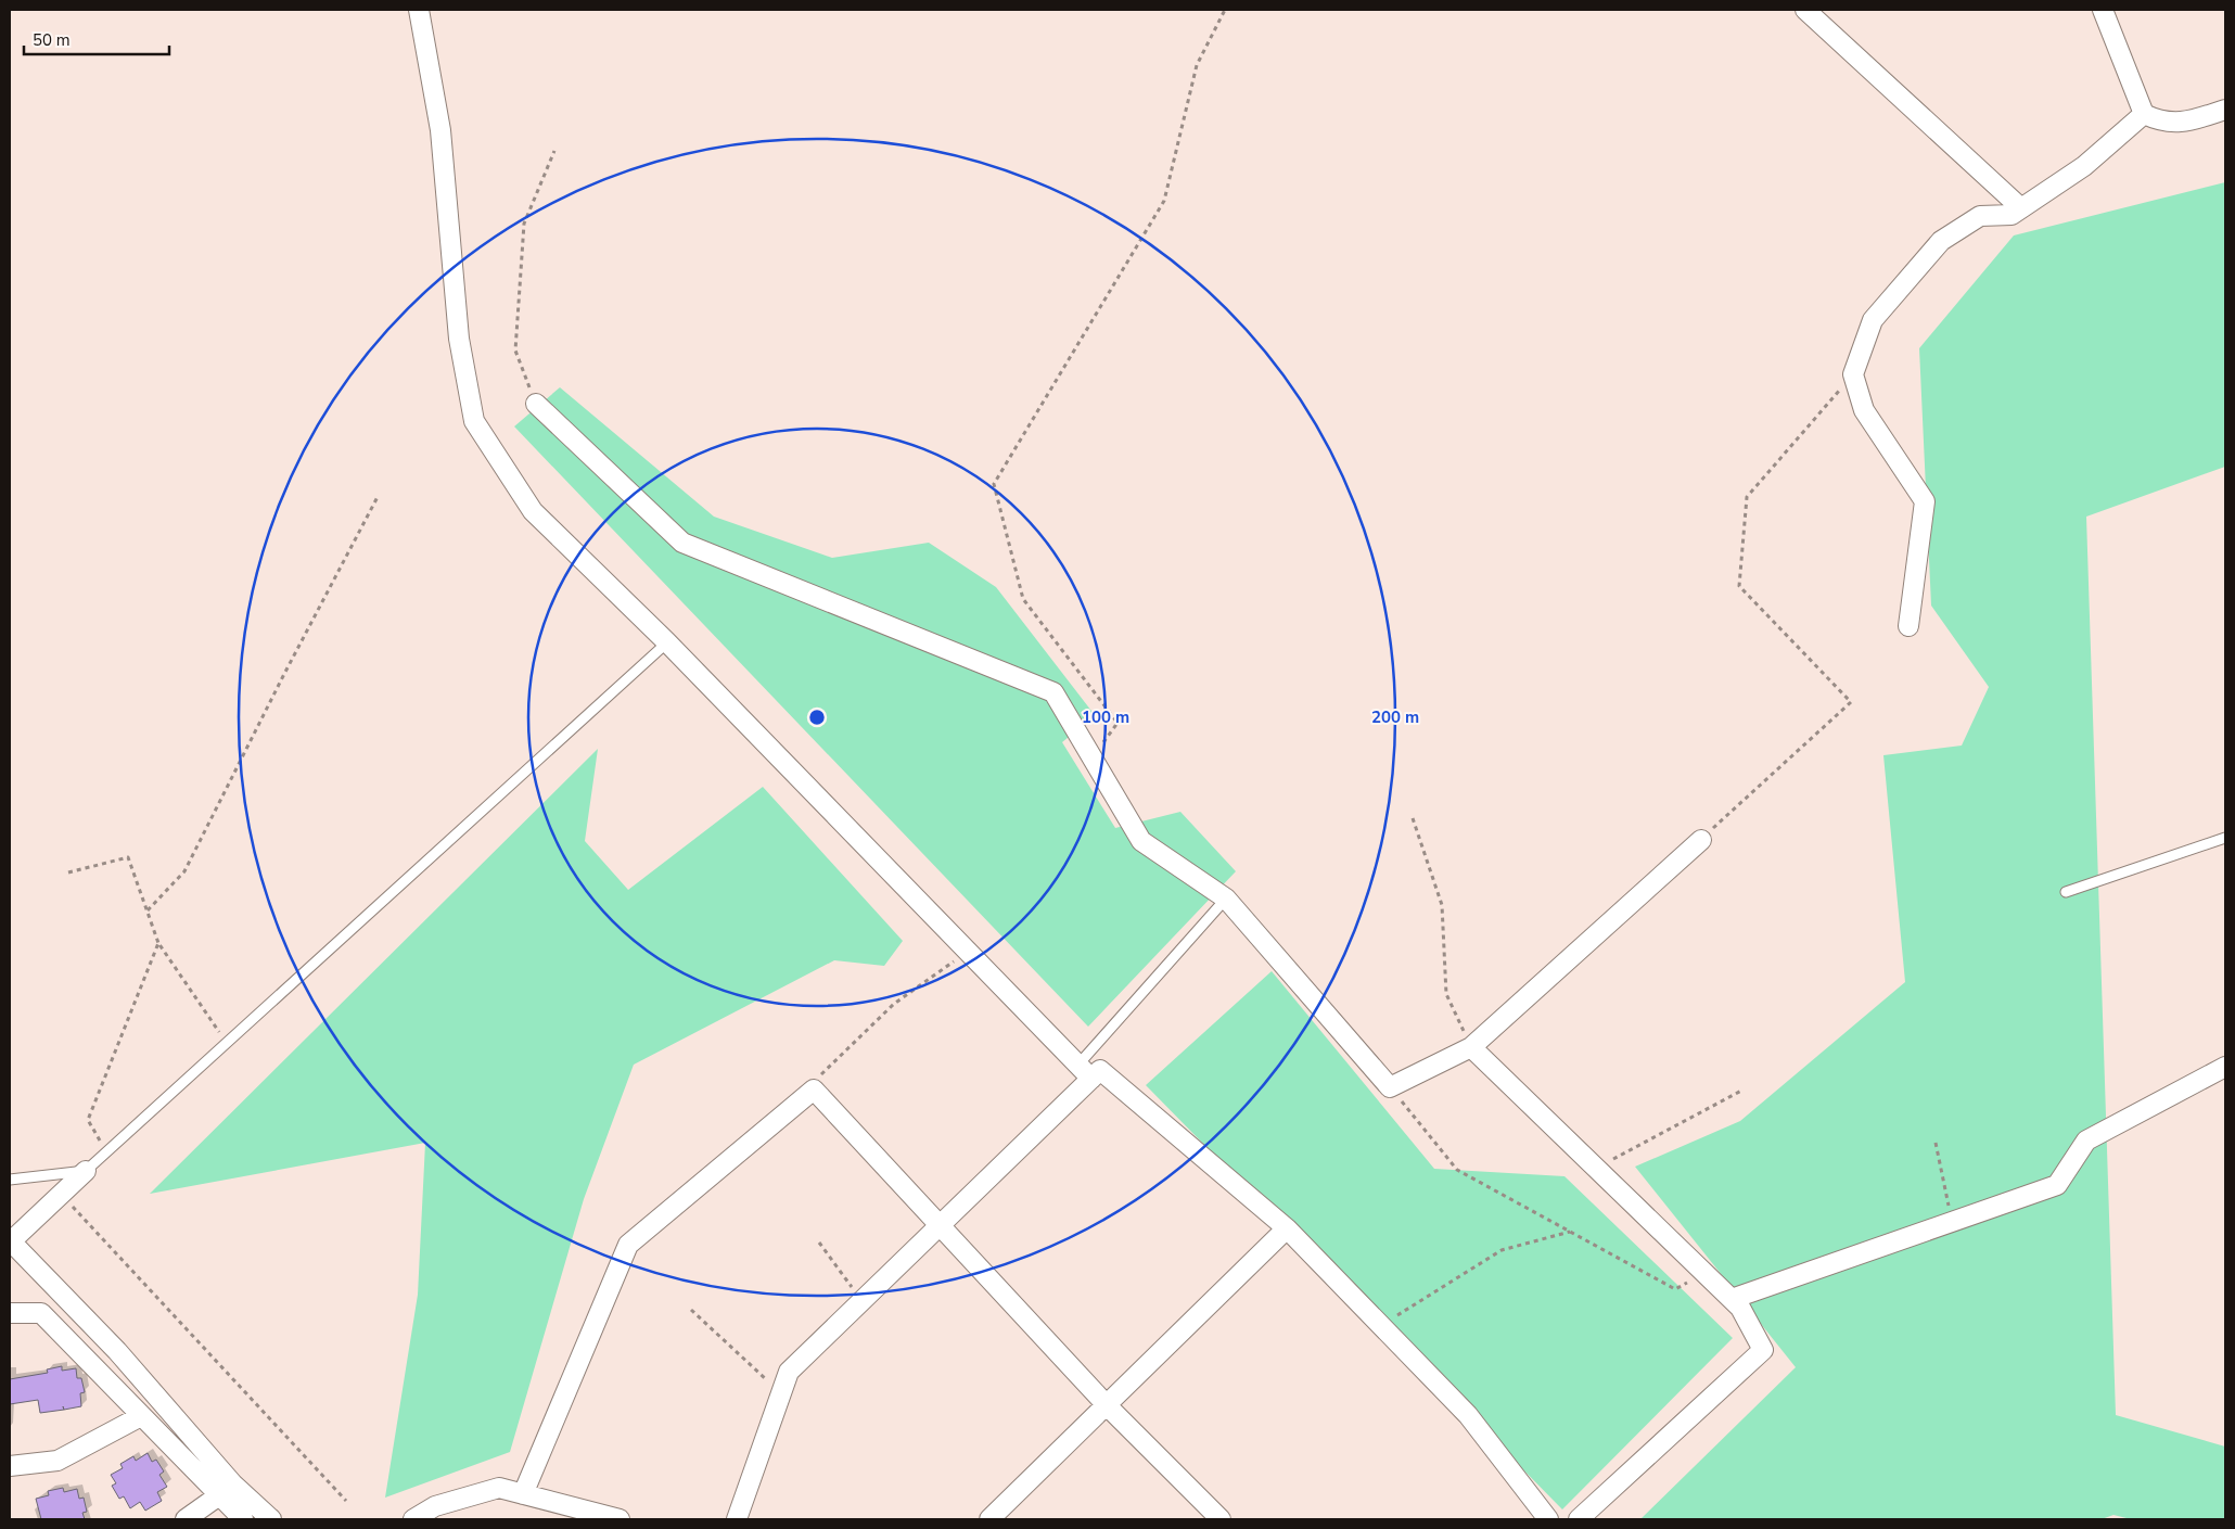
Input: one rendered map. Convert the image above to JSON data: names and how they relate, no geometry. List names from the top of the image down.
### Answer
{
  "scale_bar": "50 m",
  "rings": ["100 m", "200 m"]
}
